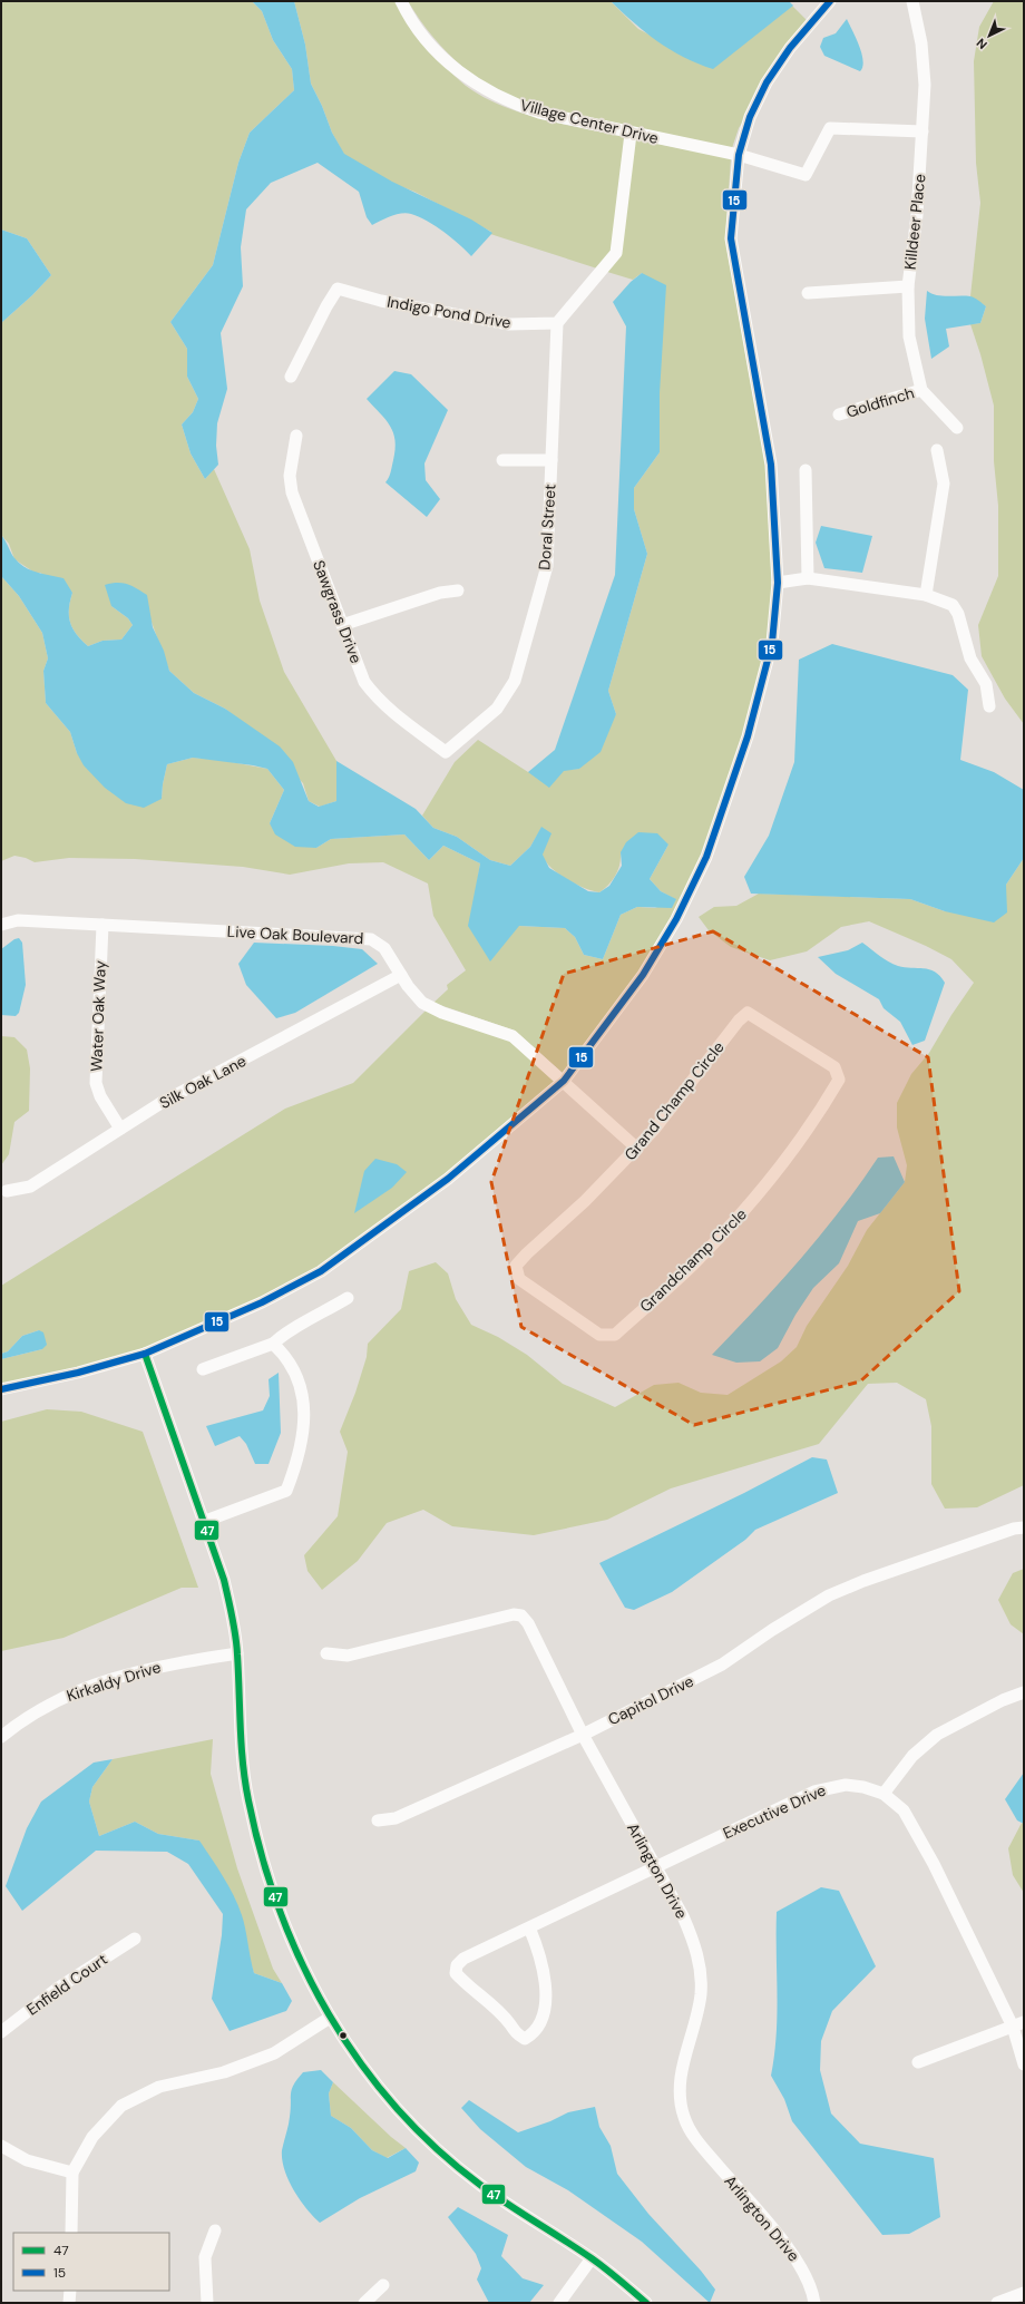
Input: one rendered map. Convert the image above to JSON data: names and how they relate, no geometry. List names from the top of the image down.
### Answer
{
  "streets": {
    "street": [
      "Village Center Drive",
      "Killdeer Place",
      "Indigo Pond Drive",
      "Goldfinch",
      "Doral Street",
      "Sawgrass Drive",
      "Live Oak Boulevard",
      "Water Oak Way",
      "Silk Oak Lane",
      "Grand Champ Circle",
      "Grandchamp Circle",
      "Kirkaldy Drive",
      "Capitol Drive",
      "Executive Drive",
      "Arlington Drive",
      "Enfield Court"
    ]
  },
  "crossings": [
    ["Village Center Drive", "Killdeer Place"],
    ["Killdeer Place", "Goldfinch"],
    ["Indigo Pond Drive", "Doral Street"],
    ["Doral Street", "Sawgrass Drive"],
    ["Live Oak Boulevard", "Water Oak Way"],
    ["Live Oak Boulevard", "Silk Oak Lane"],
    ["Live Oak Boulevard", "Grand Champ Circle"],
    ["Water Oak Way", "Silk Oak Lane"],
    ["Grand Champ Circle", "Grandchamp Circle"],
    ["Capitol Drive", "Arlington Drive"],
    ["Executive Drive", "Arlington Drive"]
  ],
  "lines": ["transit line 15", "transit line 47"],
  "legend": ["47", "15"],
  "north": "bottom left"
}
